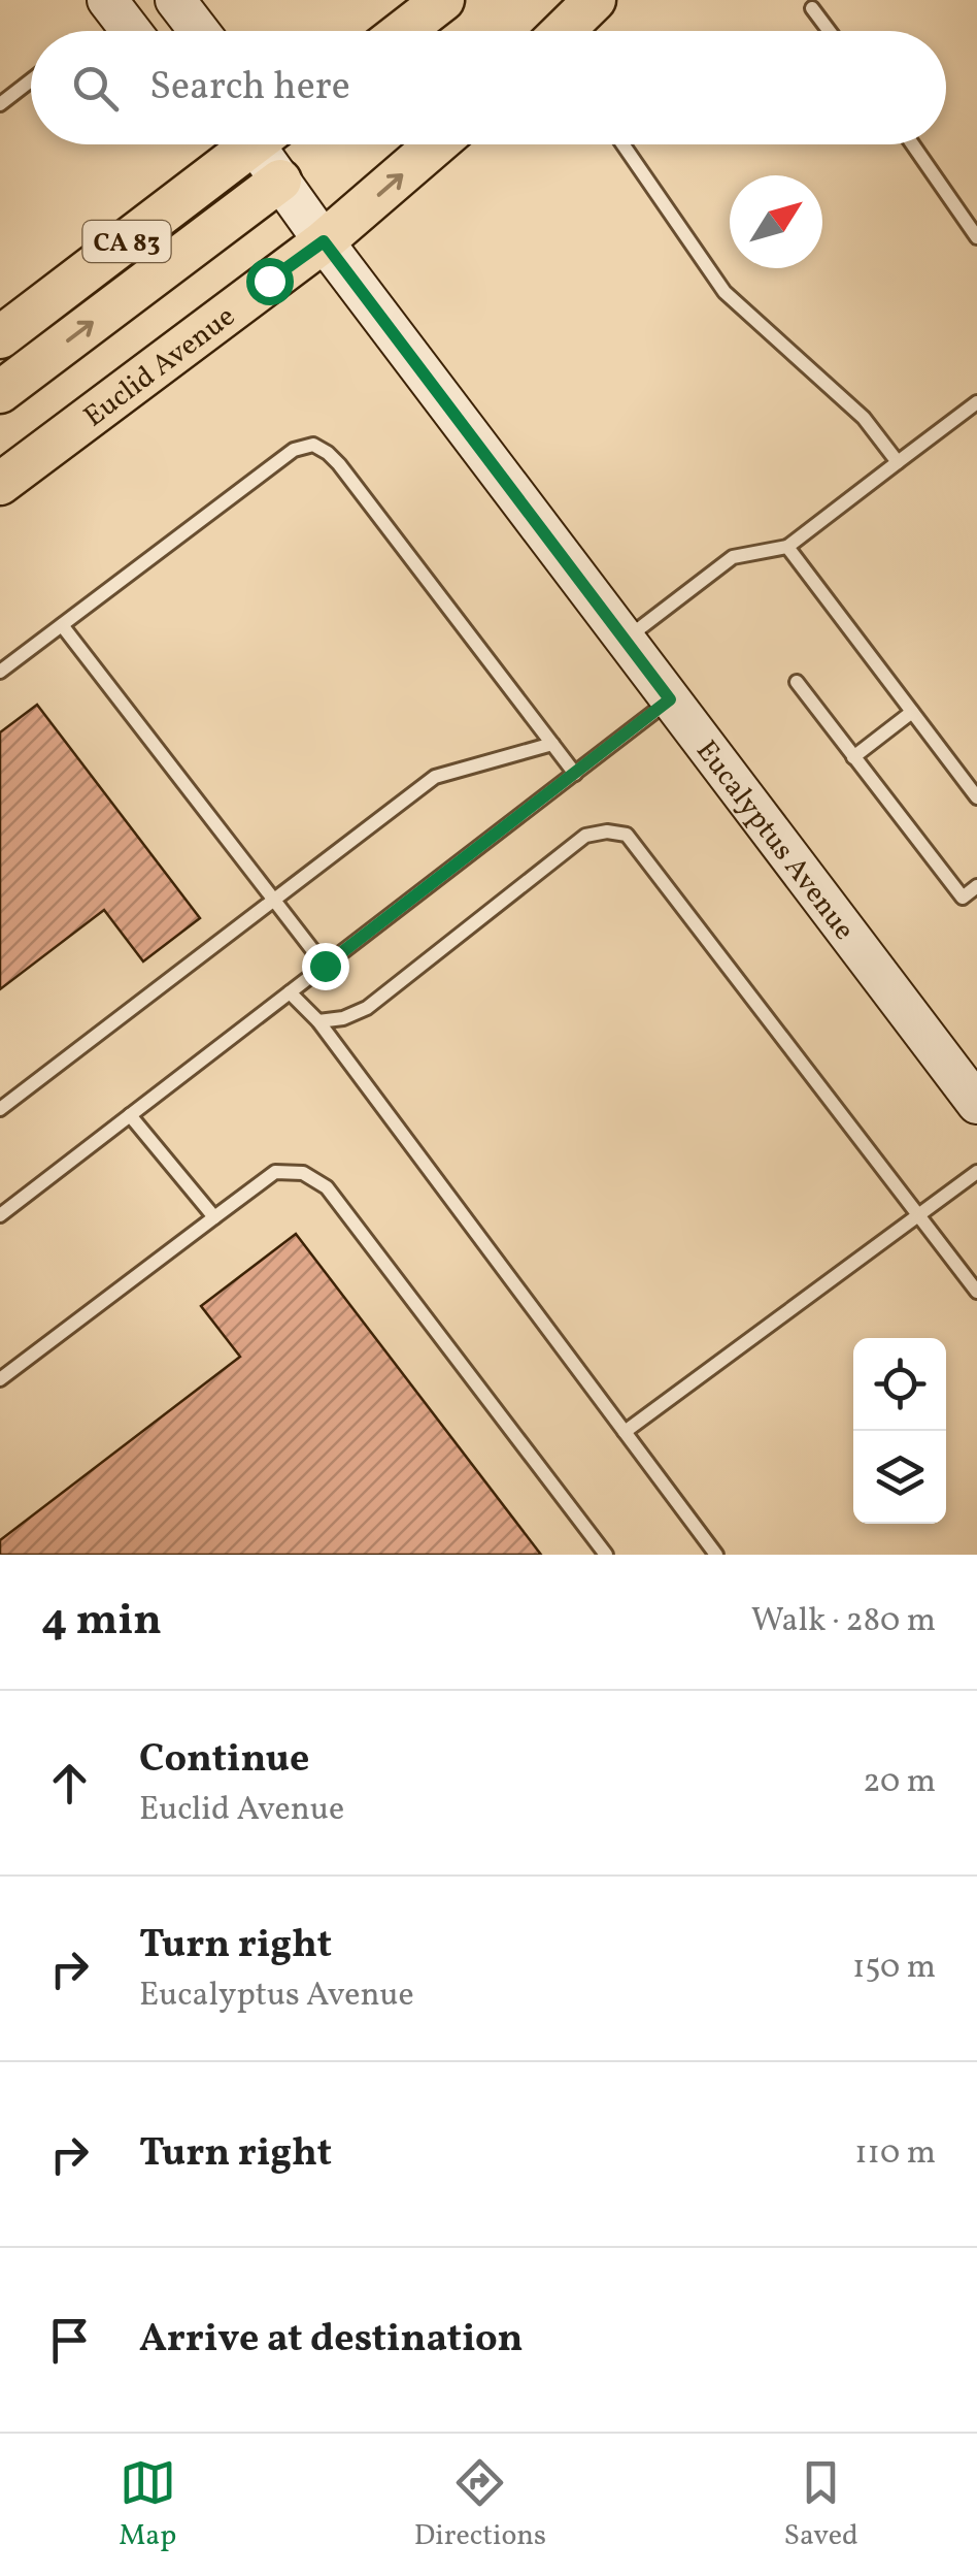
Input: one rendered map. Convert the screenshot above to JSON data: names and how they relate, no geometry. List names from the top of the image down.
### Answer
{
  "streets": {
    "main road": ["CA 83", "Euclid Avenue"],
    "street": ["Eucalyptus Avenue"]
  },
  "crossings": [
    ["Euclid Avenue", "Eucalyptus Avenue"]
  ],
  "north": "top right",
  "page": {
    "search": "Search here",
    "heading": ["4 min", "Walk · 280 m"],
    "list": [
      ["Continue", "Euclid Avenue", "20 m"],
      ["Turn right", "Eucalyptus Avenue", "150 m"],
      ["Turn right", "110 m"],
      "Arrive at destination"
    ],
    "nav": ["Map", "Directions", "Saved"]
  }
}
